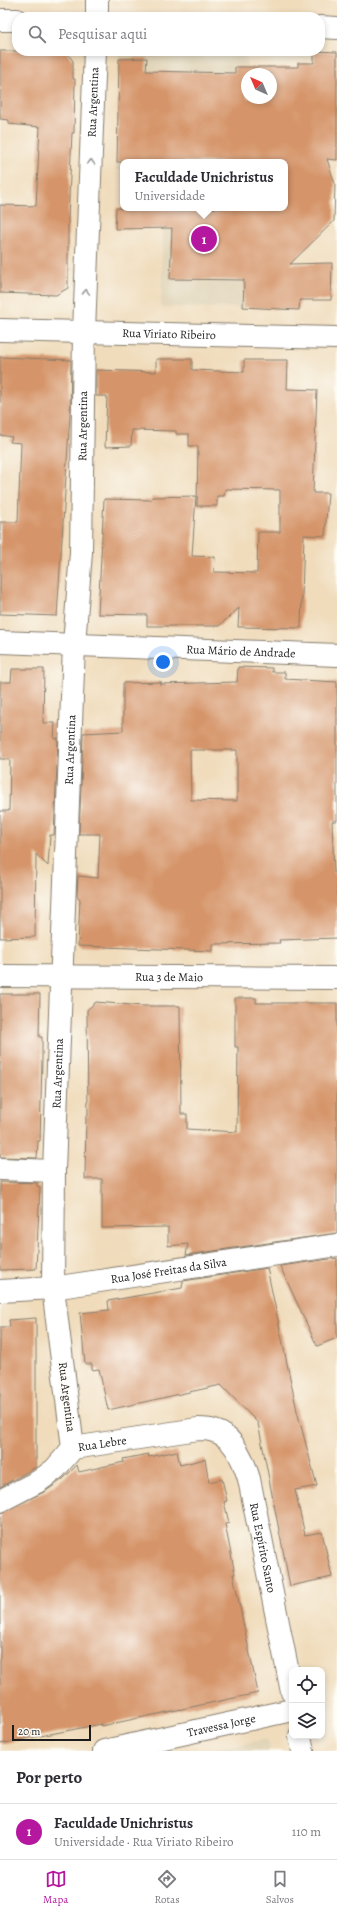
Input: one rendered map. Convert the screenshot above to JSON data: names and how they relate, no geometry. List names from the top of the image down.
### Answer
{
  "streets": {
    "street": [
      "Rua Argentina",
      "Rua Viriato Ribeiro",
      "Rua Mário de Andrade",
      "Rua 3 de Maio",
      "Rua José Freitas da Silva",
      "Rua Lebre",
      "Rua Espírito Santo",
      "Travessa Jorge"
    ]
  },
  "crossings": [
    ["Rua Argentina", "Rua Viriato Ribeiro"],
    ["Rua Argentina", "Rua Mário de Andrade"],
    ["Rua Argentina", "Rua 3 de Maio"],
    ["Rua Argentina", "Rua José Freitas da Silva"],
    ["Rua Argentina", "Rua Lebre"],
    ["Rua Lebre", "Rua Espírito Santo"]
  ],
  "scale_bar": "20 m",
  "north": "top left",
  "page": {
    "search": "Pesquisar aqui",
    "popup": ["Faculdade Unichristus", "Universidade"],
    "pins": "1",
    "scale": "20 m",
    "heading": "Por perto",
    "list": [
      {
        "mark": "1",
        "name": "Faculdade Unichristus",
        "note": "Universidade · Rua Viriato Ribeiro",
        "value": "110 m"
      }
    ],
    "nav": ["Mapa", "Rotas", "Salvos"]
  }
}
